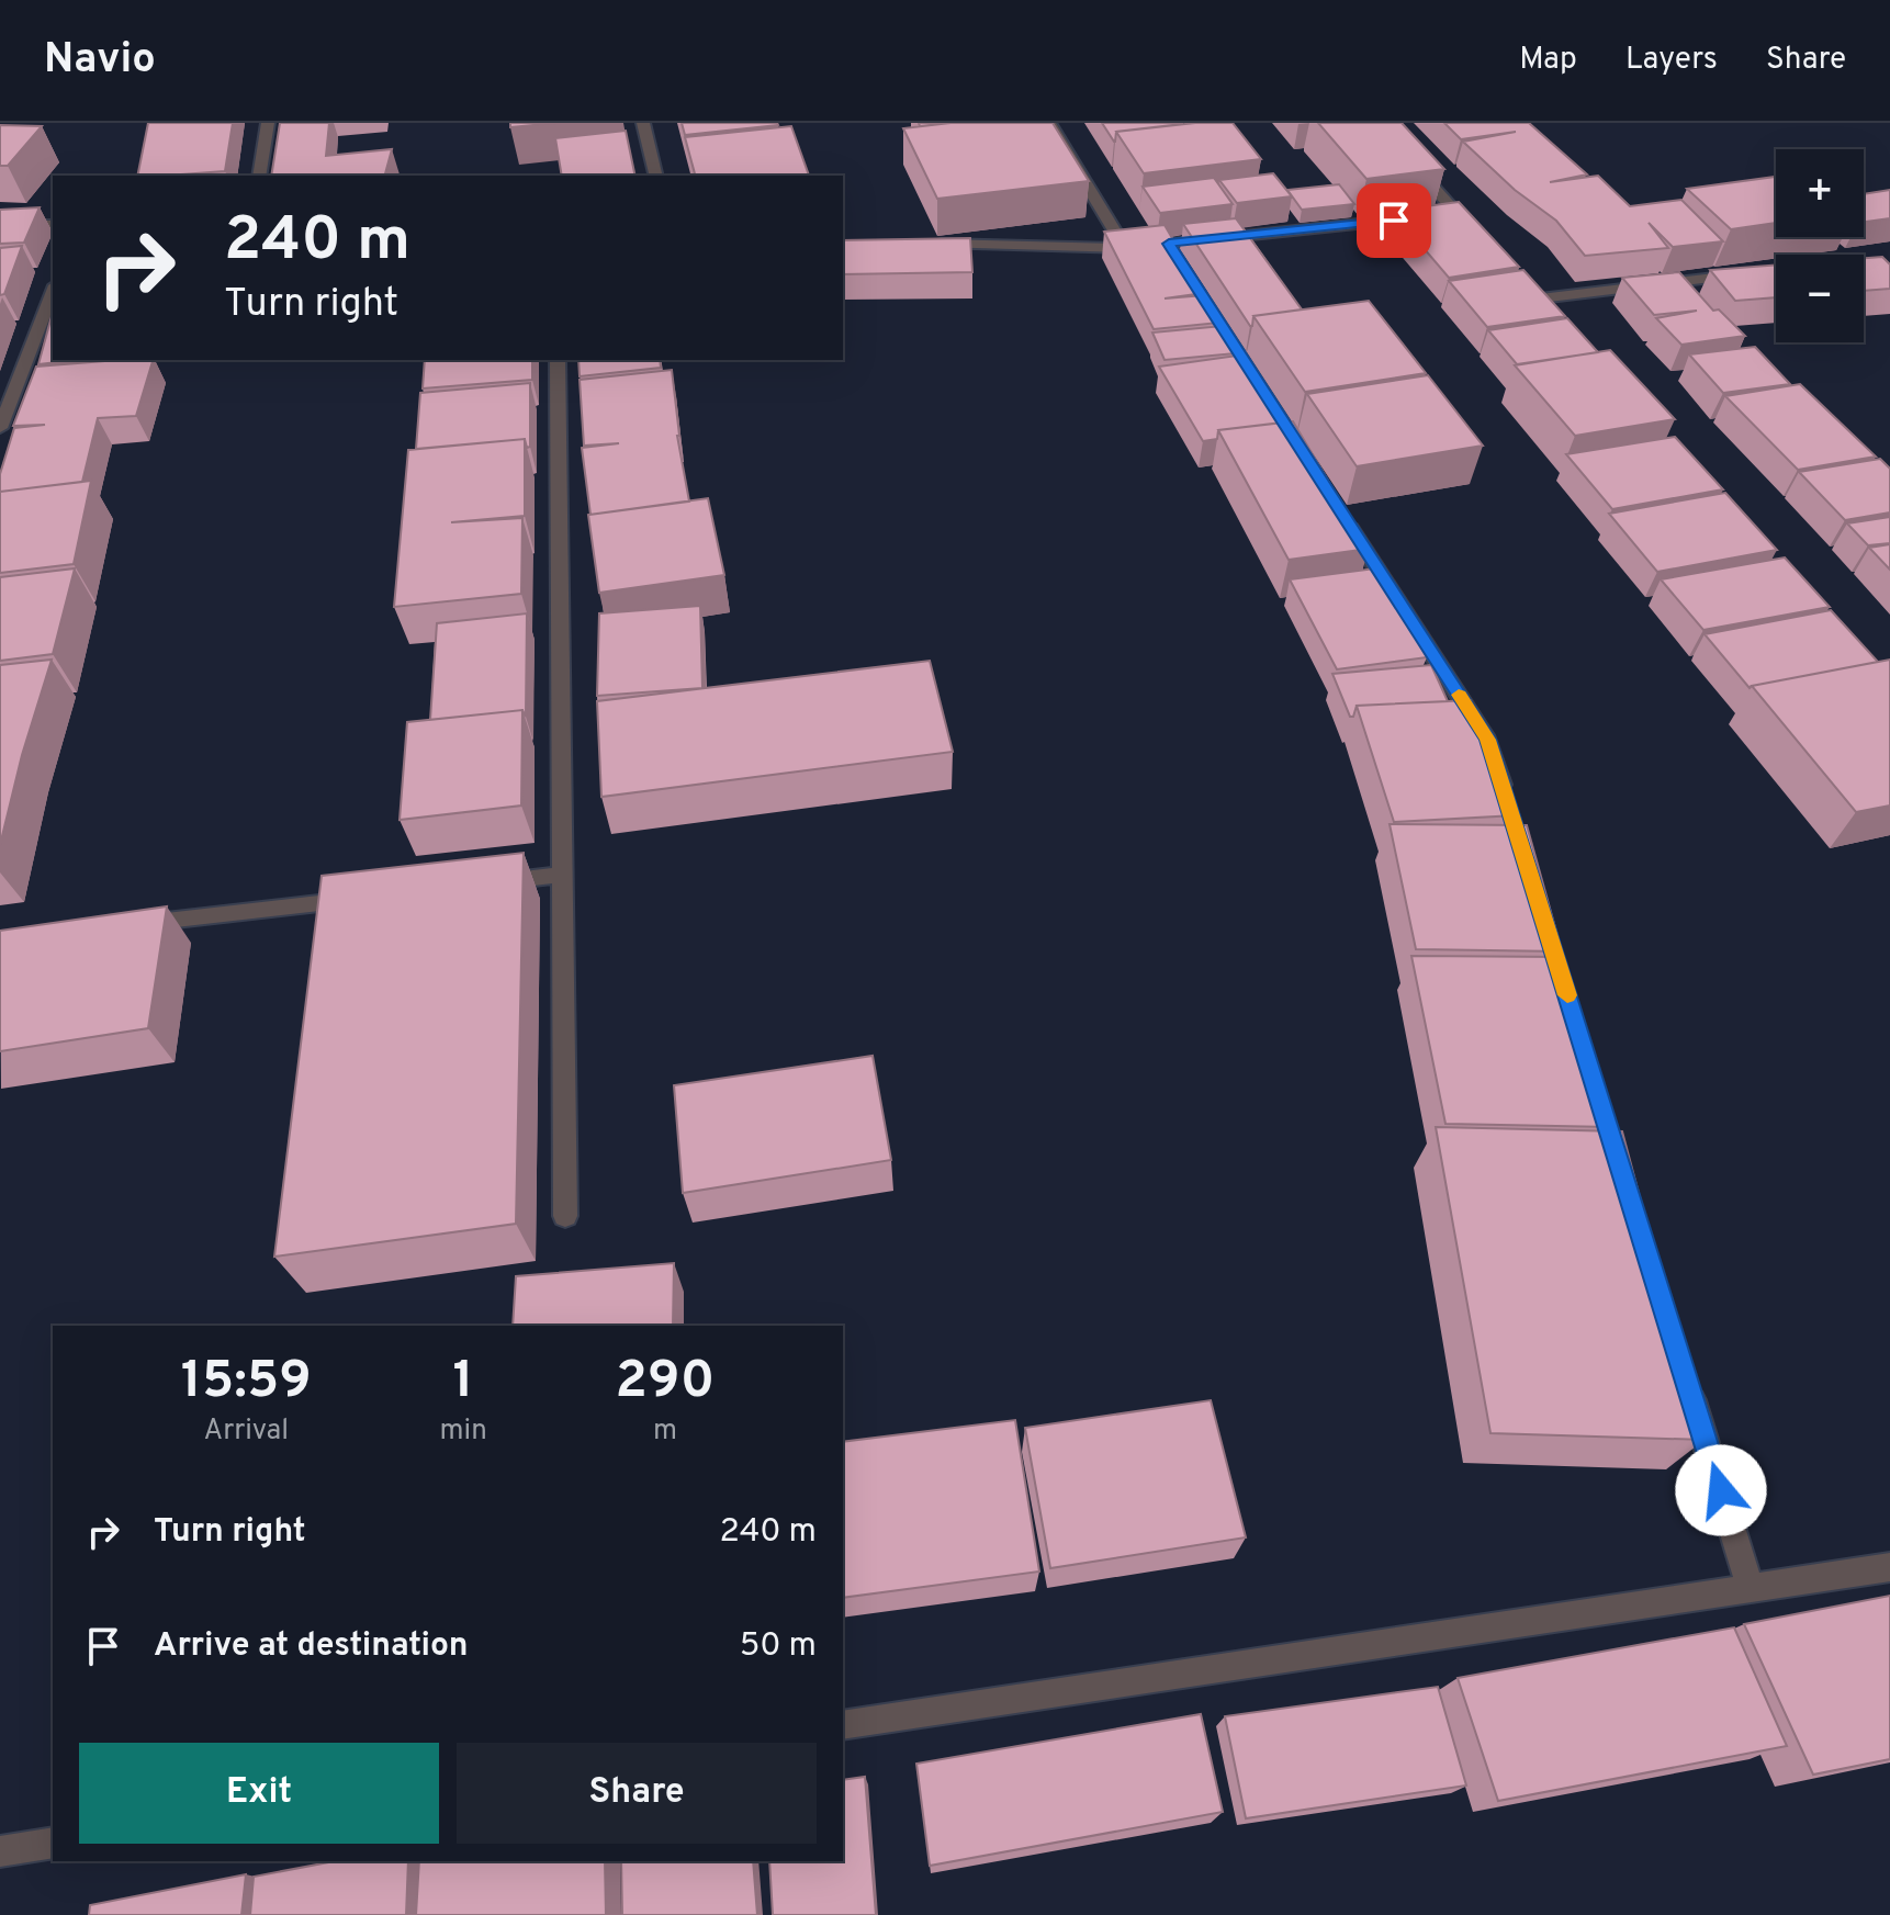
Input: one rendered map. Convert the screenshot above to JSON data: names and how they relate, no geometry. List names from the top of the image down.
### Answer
{
  "page": {
    "header": "Navio",
    "nav": ["Map", "Layers", "Share"],
    "map_buttons": ["+", "−"],
    "turn": ["240 m", "Turn right"],
    "eta": [
      "15:59",
      "Arrival",
      "1",
      "min",
      "290",
      "m"
    ],
    "list": [
      {
        "name": "Turn right",
        "value": "240 m"
      },
      {
        "name": "Arrive at destination",
        "value": "50 m"
      }
    ],
    "buttons": ["Exit", "Share"]
  }
}
